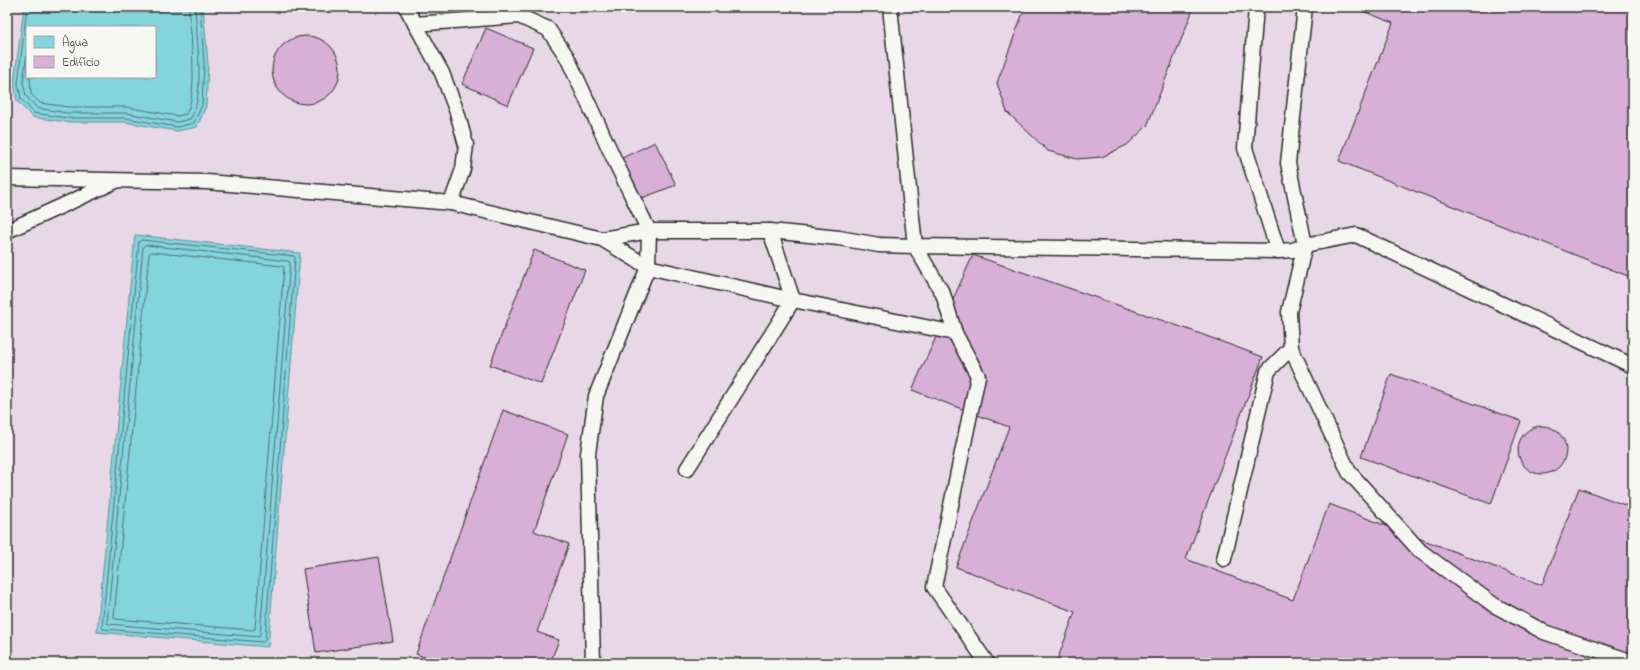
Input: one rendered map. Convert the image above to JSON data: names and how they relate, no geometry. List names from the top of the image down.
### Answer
{
  "legend": ["Água", "Edifício"]
}
